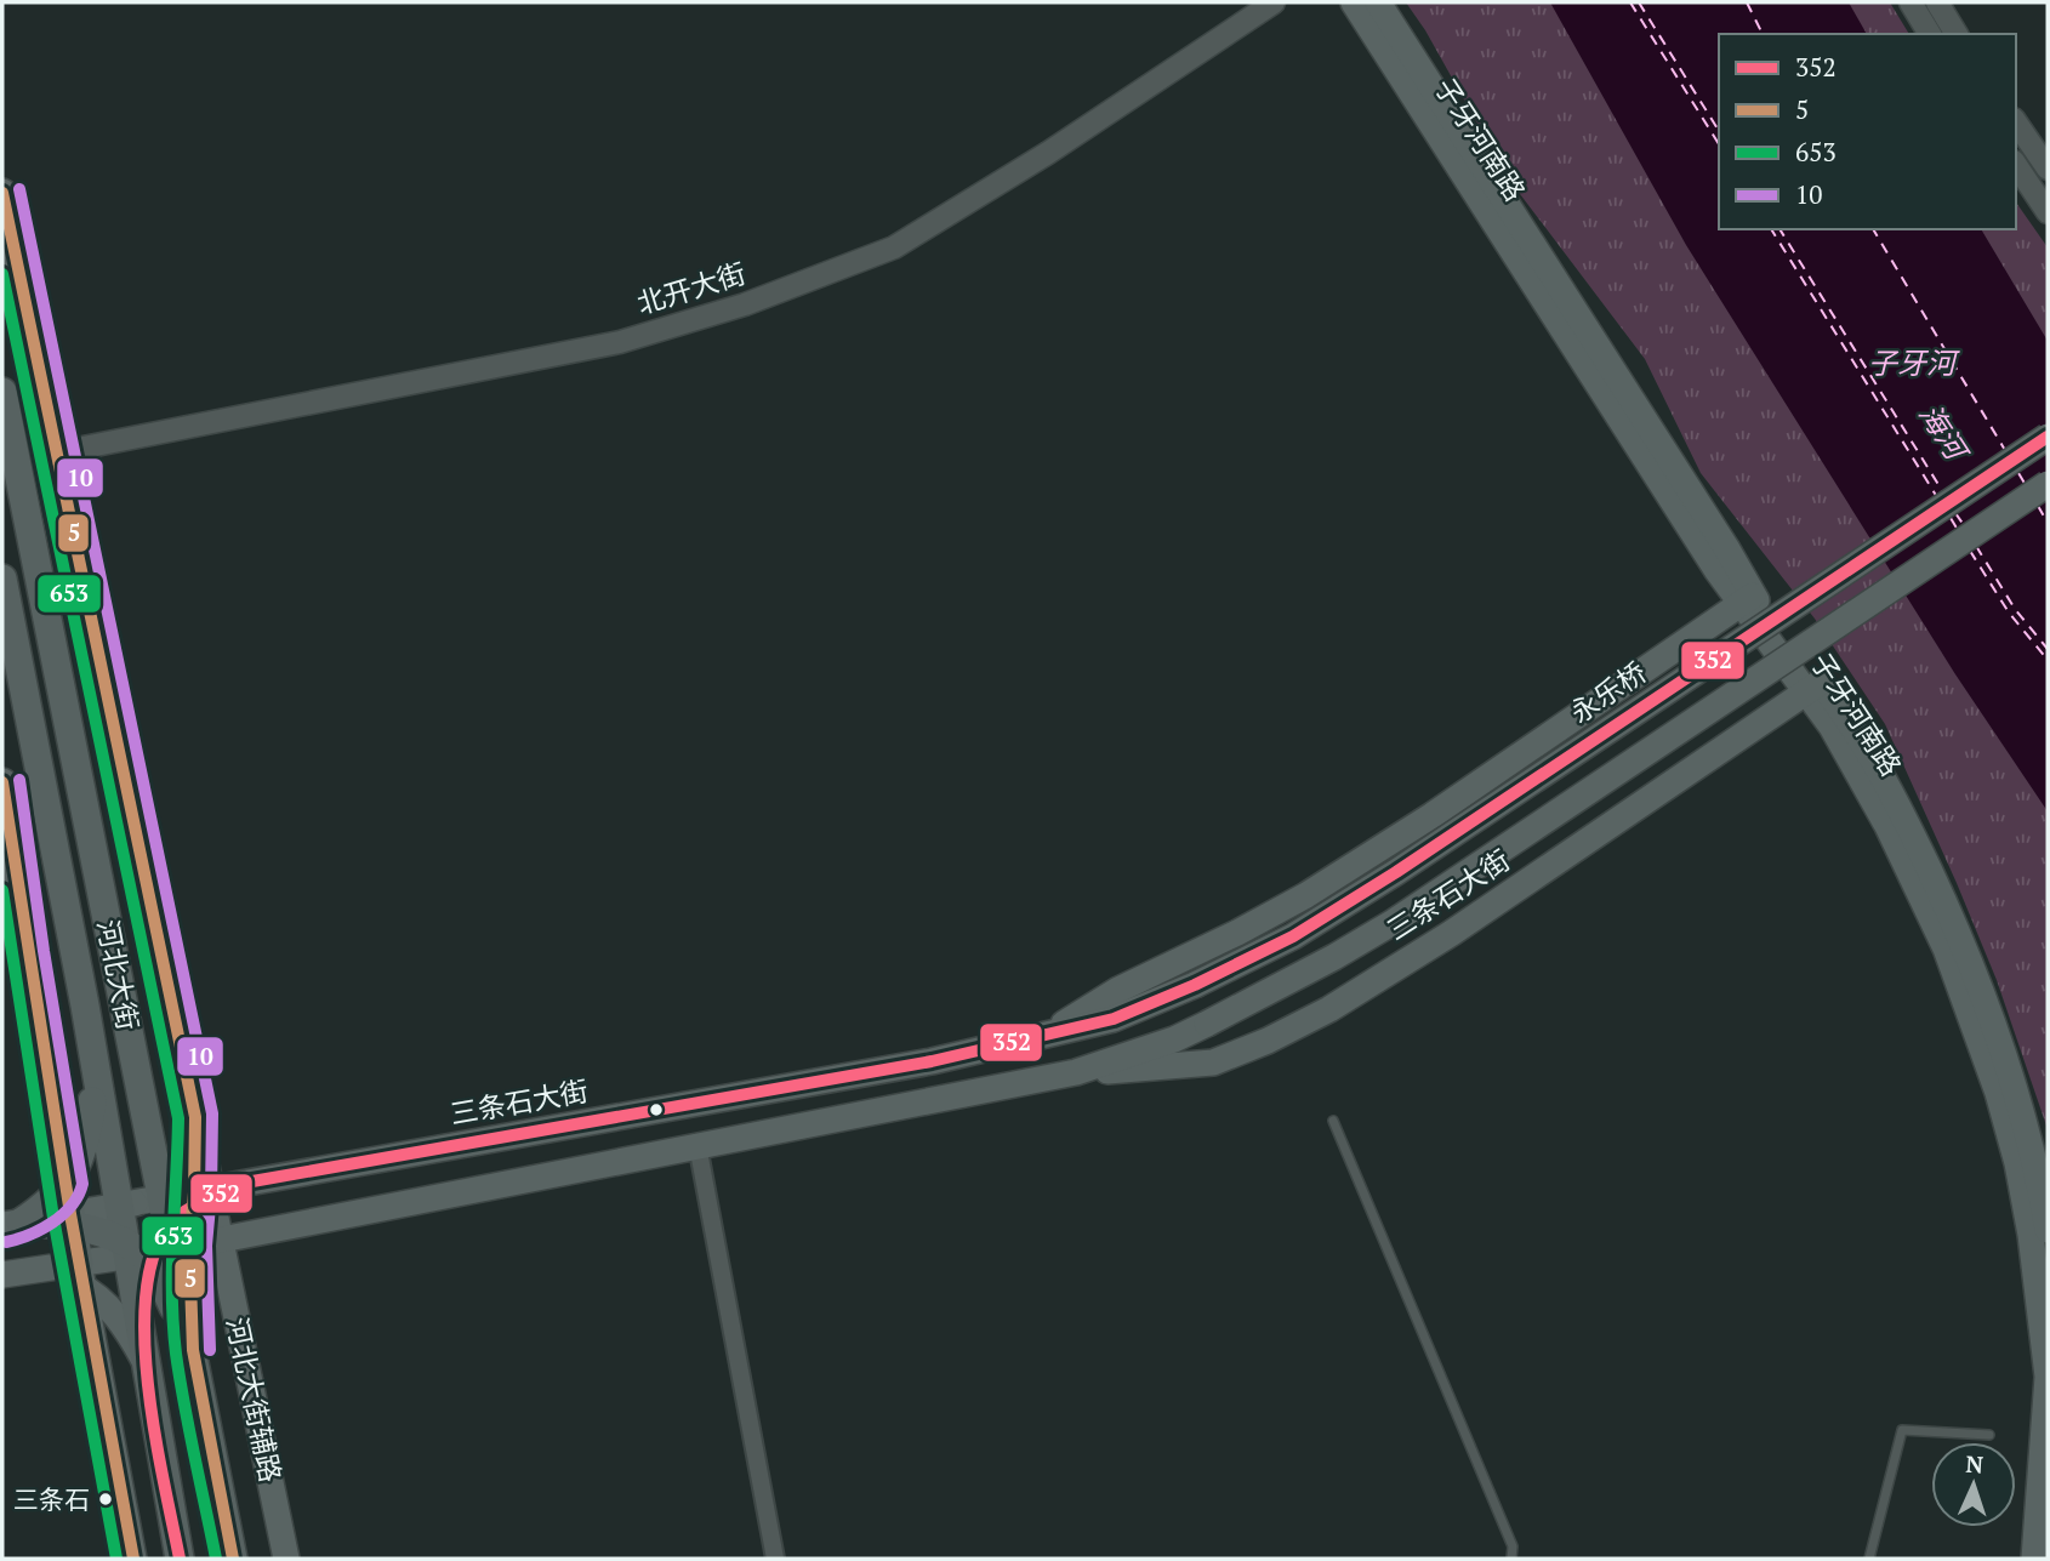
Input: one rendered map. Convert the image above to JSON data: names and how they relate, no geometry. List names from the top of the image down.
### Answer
{
  "streets": {
    "main road": [
      "子牙河南路",
      "永乐桥",
      "三条石大街",
      "河北大街",
      "河北大街辅路"
    ],
    "street": ["北开大街"]
  },
  "crossings": [
    ["子牙河南路", "三条石大街"],
    ["永乐桥", "三条石大街"],
    ["三条石大街", "河北大街"],
    ["三条石大街", "河北大街辅路"]
  ],
  "water": ["子牙河", "海河"],
  "places": ["三条石"],
  "lines": [
    "transit line 10",
    "transit line 5",
    "transit line 653",
    "transit line 352"
  ],
  "legend": [
    "352",
    "5",
    "653",
    "10"
  ],
  "north": "top"
}
